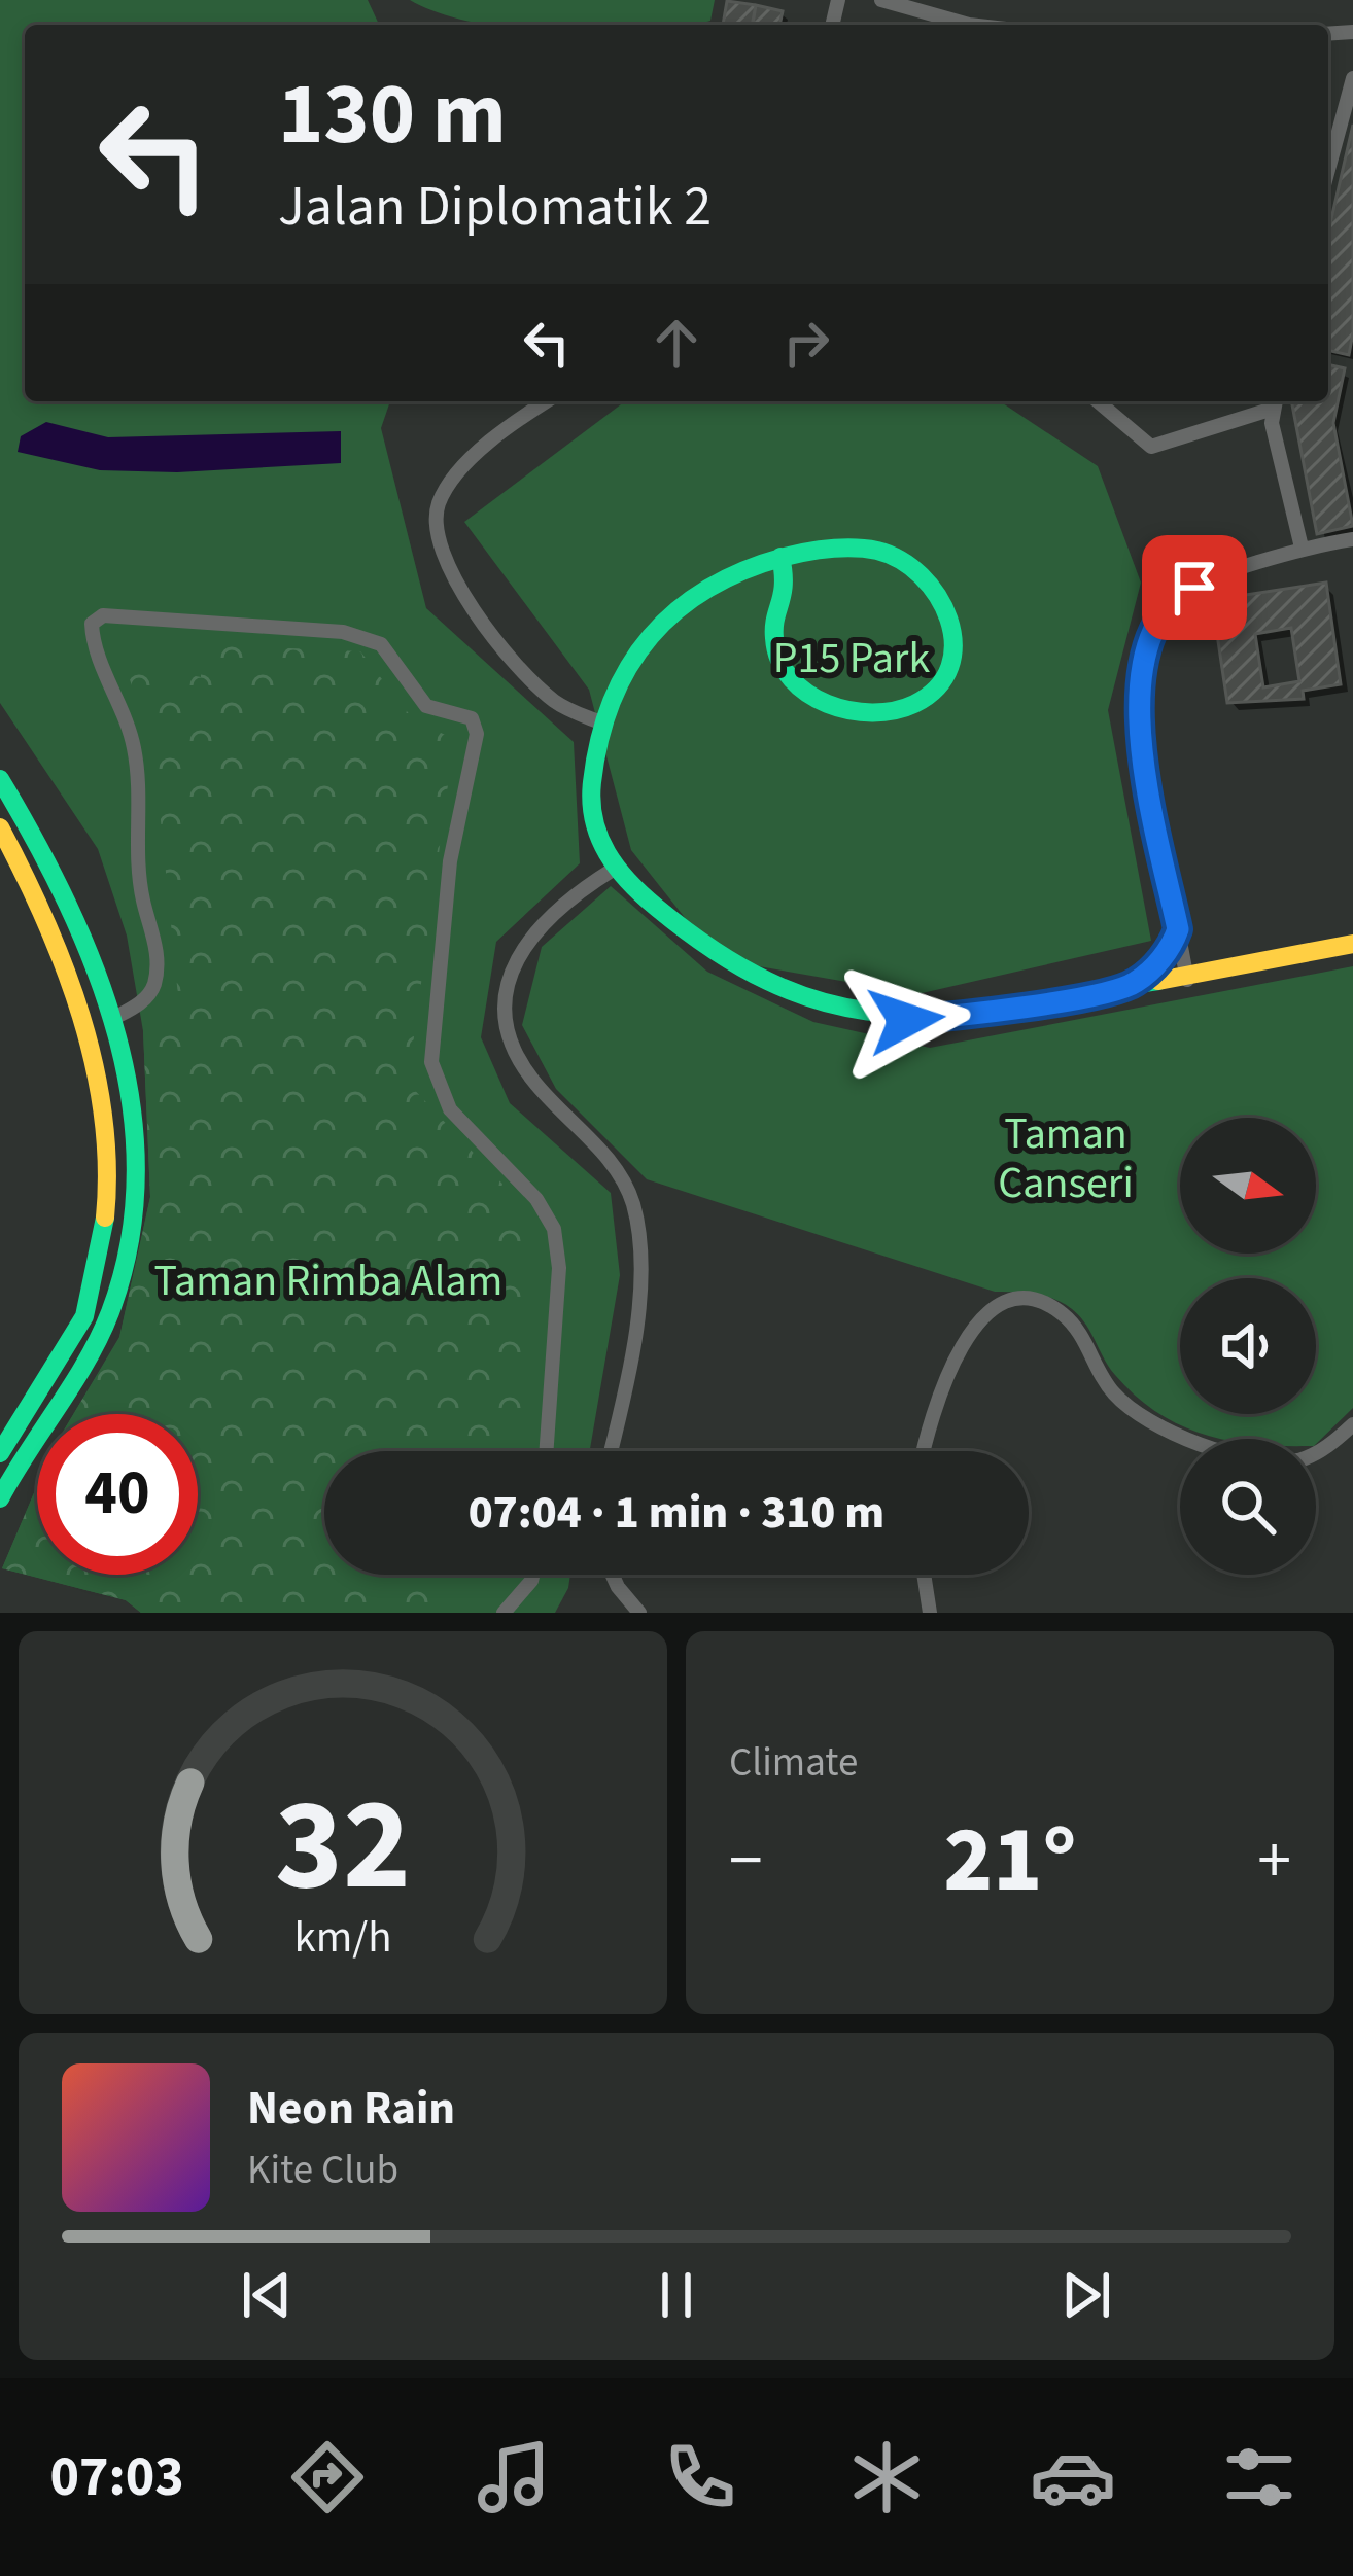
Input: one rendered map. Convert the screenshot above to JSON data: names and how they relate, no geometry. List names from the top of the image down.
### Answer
{
  "parks": ["P15 Park", "Taman Canseri", "Taman Rimba Alam"],
  "north": "right",
  "page": {
    "turn": ["130 m", "Jalan Diplomatik 2"],
    "limit": "40",
    "trip": "07:04 · 1 min · 310 m",
    "tile": "Climate",
    "heat": ["−", "21°", "+"],
    "song": ["Neon Rain", "Kite Club"],
    "tabs": "07:03",
    "gauge": ["32", "km/h"]
  }
}
